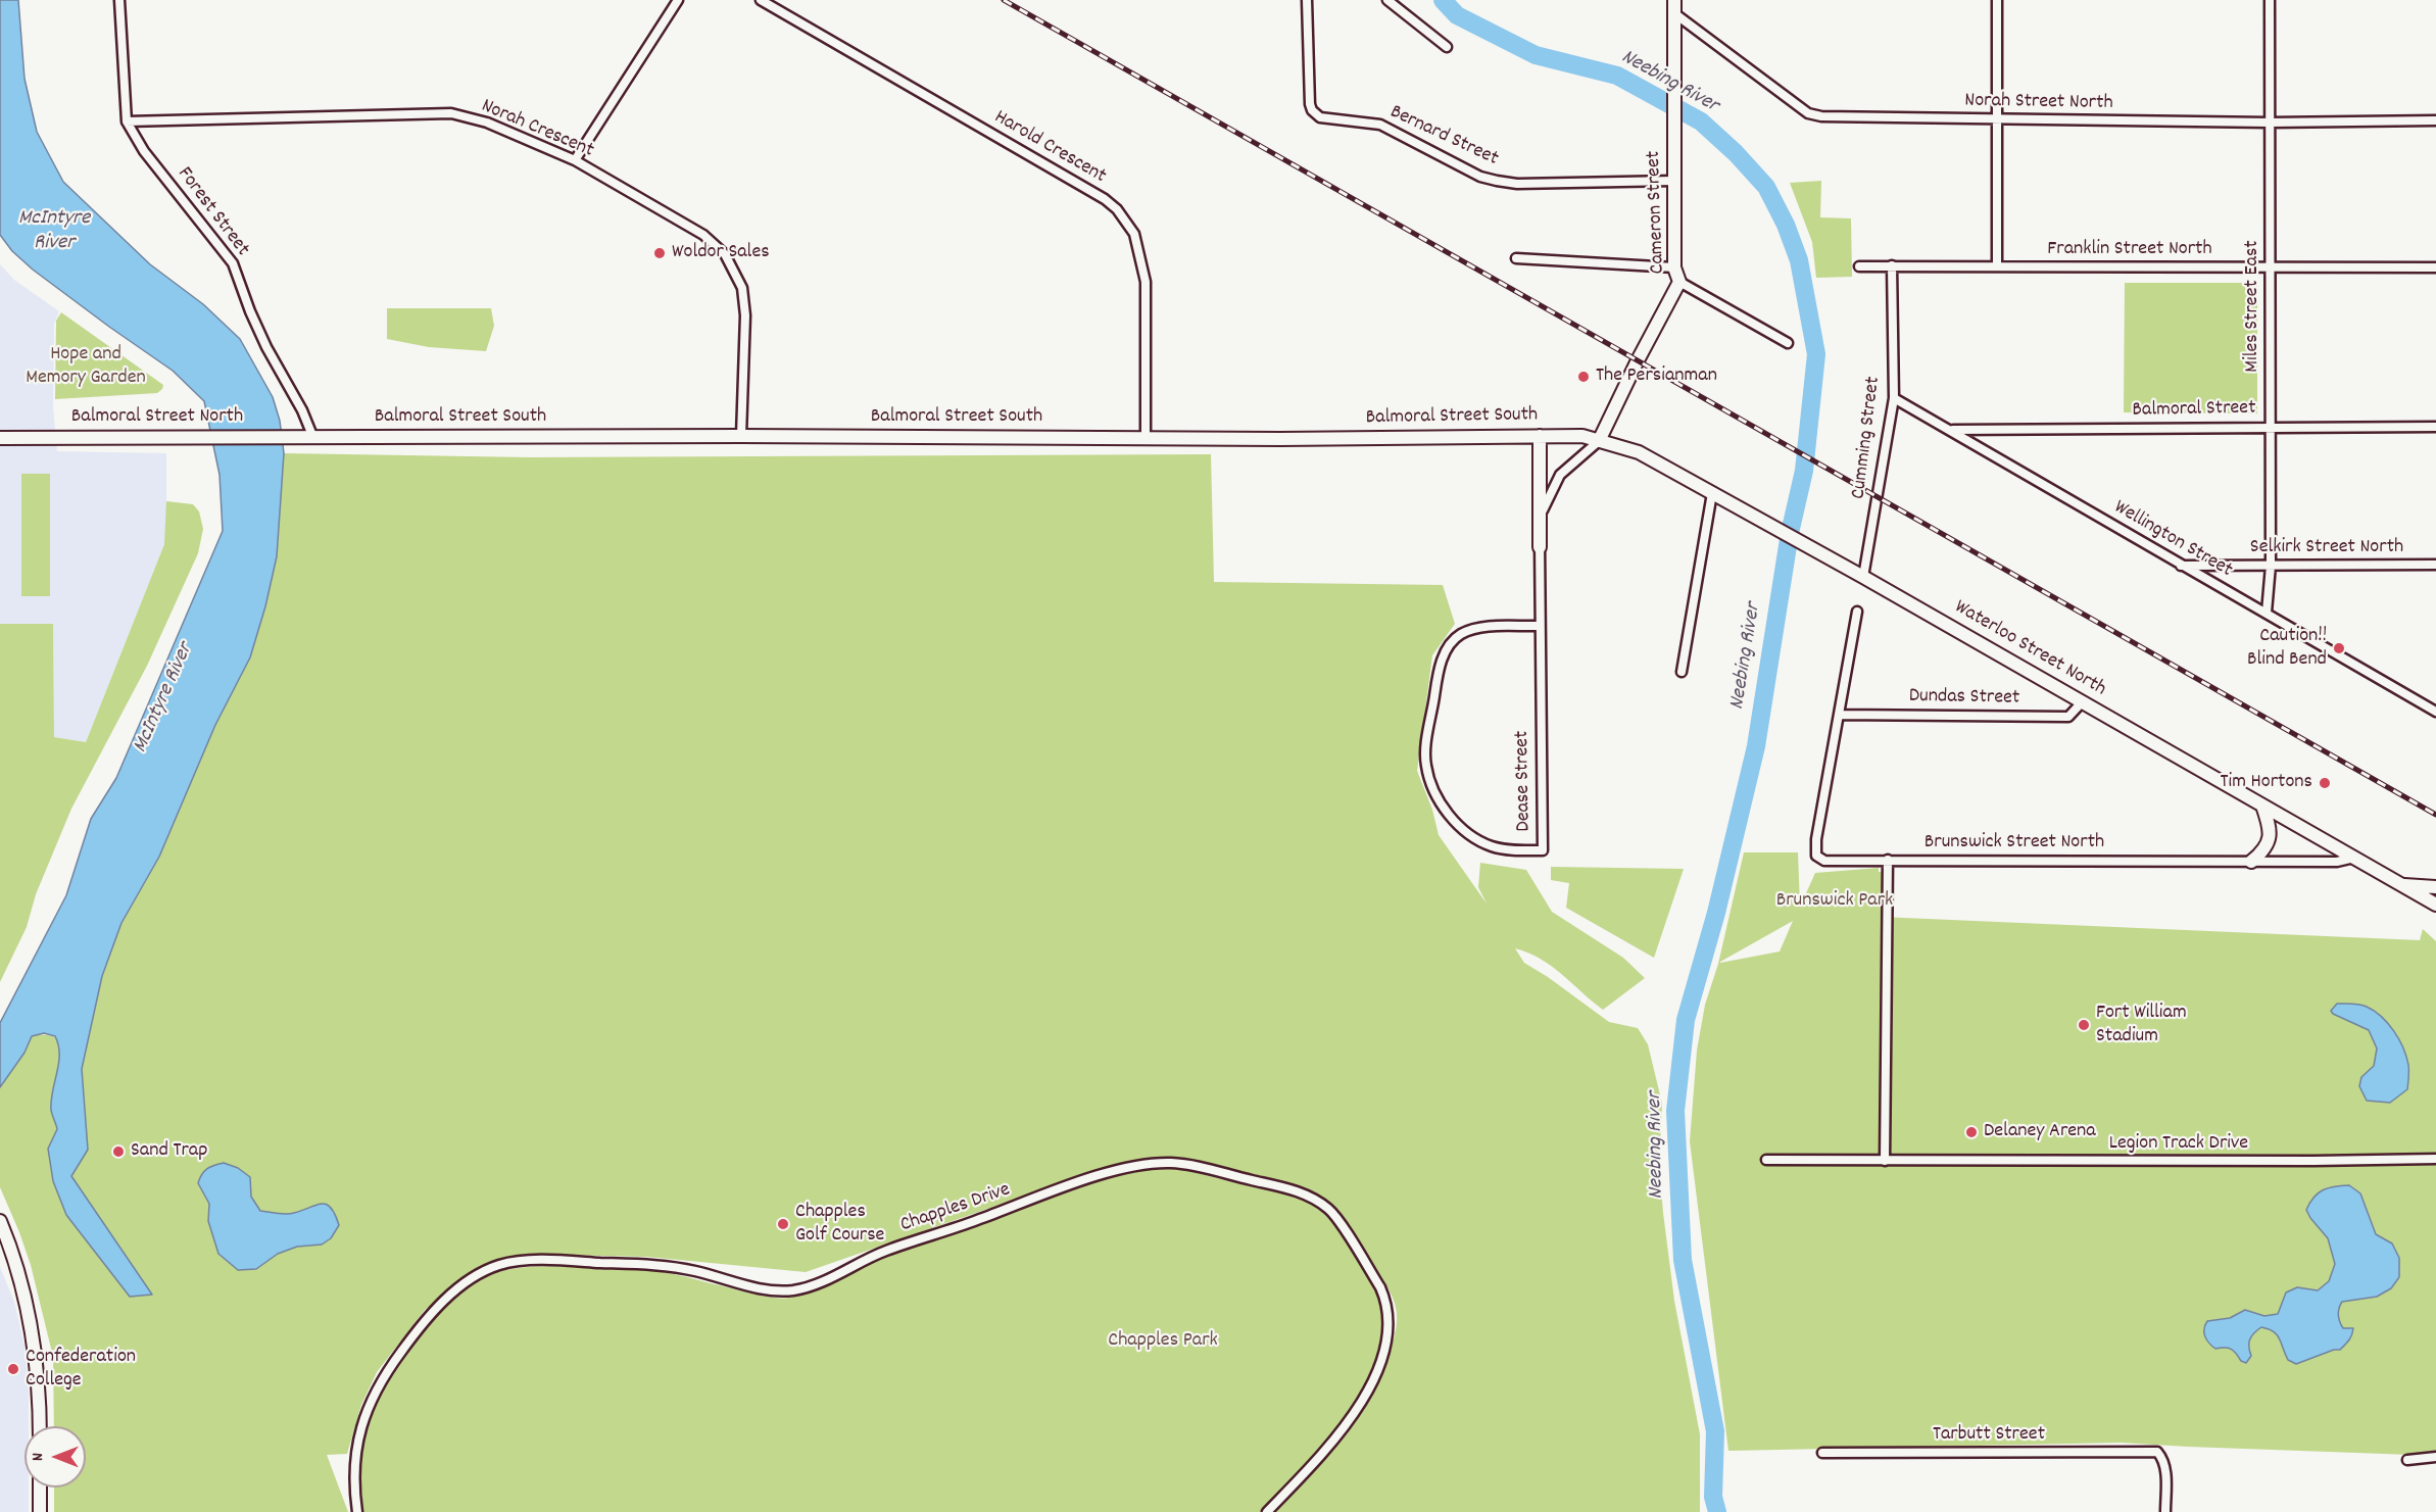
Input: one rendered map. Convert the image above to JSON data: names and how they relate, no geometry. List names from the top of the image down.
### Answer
{
  "streets": {
    "main road": [
      "Cameron Street",
      "Balmoral Street North",
      "Balmoral Street South",
      "Waterloo Street North"
    ],
    "street": [
      "Norah Street North",
      "Norah Crescent",
      "Bernard Street",
      "Harold Crescent",
      "Forest Street",
      "Franklin Street North",
      "Miles Street East",
      "Balmoral Street",
      "Cumming Street",
      "Wellington Street",
      "Selkirk Street North",
      "Dundas Street",
      "Dease Street",
      "Brunswick Street North",
      "Legion Track Drive",
      "Chapples Drive",
      "Tarbutt Street"
    ]
  },
  "crossings": [
    ["Norah Street North", "Cameron Street"],
    ["Norah Street North", "Miles Street East"],
    ["Norah Crescent", "Forest Street"],
    ["Norah Crescent", "Balmoral Street South"],
    ["Bernard Street", "Cameron Street"],
    ["Harold Crescent", "Balmoral Street South"],
    ["Forest Street", "Balmoral Street North"],
    ["Forest Street", "Balmoral Street South"],
    ["Cameron Street", "Balmoral Street South"],
    ["Cameron Street", "Waterloo Street North"],
    ["Cameron Street", "Dease Street"],
    ["Franklin Street North", "Miles Street East"],
    ["Franklin Street North", "Cumming Street"],
    ["Miles Street East", "Balmoral Street"],
    ["Miles Street East", "Wellington Street"],
    ["Miles Street East", "Selkirk Street North"],
    ["Balmoral Street", "Wellington Street"],
    ["Balmoral Street North", "Balmoral Street South"],
    ["Balmoral Street South", "Waterloo Street North"],
    ["Balmoral Street South", "Dease Street"],
    ["Cumming Street", "Wellington Street"],
    ["Cumming Street", "Waterloo Street North"],
    ["Wellington Street", "Selkirk Street North"],
    ["Waterloo Street North", "Dundas Street"],
    ["Waterloo Street North", "Dease Street"],
    ["Waterloo Street North", "Brunswick Street North"],
    ["Dundas Street", "Brunswick Street North"]
  ],
  "water": ["Neebing River", "McIntyre River"],
  "parks": ["Hope and Memory Garden", "Brunswick Park", "Chapples Park"],
  "places": [
    "Woldor Sales",
    "The Persianman",
    "Caution!! Blind Bend",
    "Tim Hortons",
    "Fort William Stadium",
    "Delaney Arena",
    "Sand Trap",
    "Chapples Golf Course",
    "Confederation College"
  ],
  "north": "left"
}
